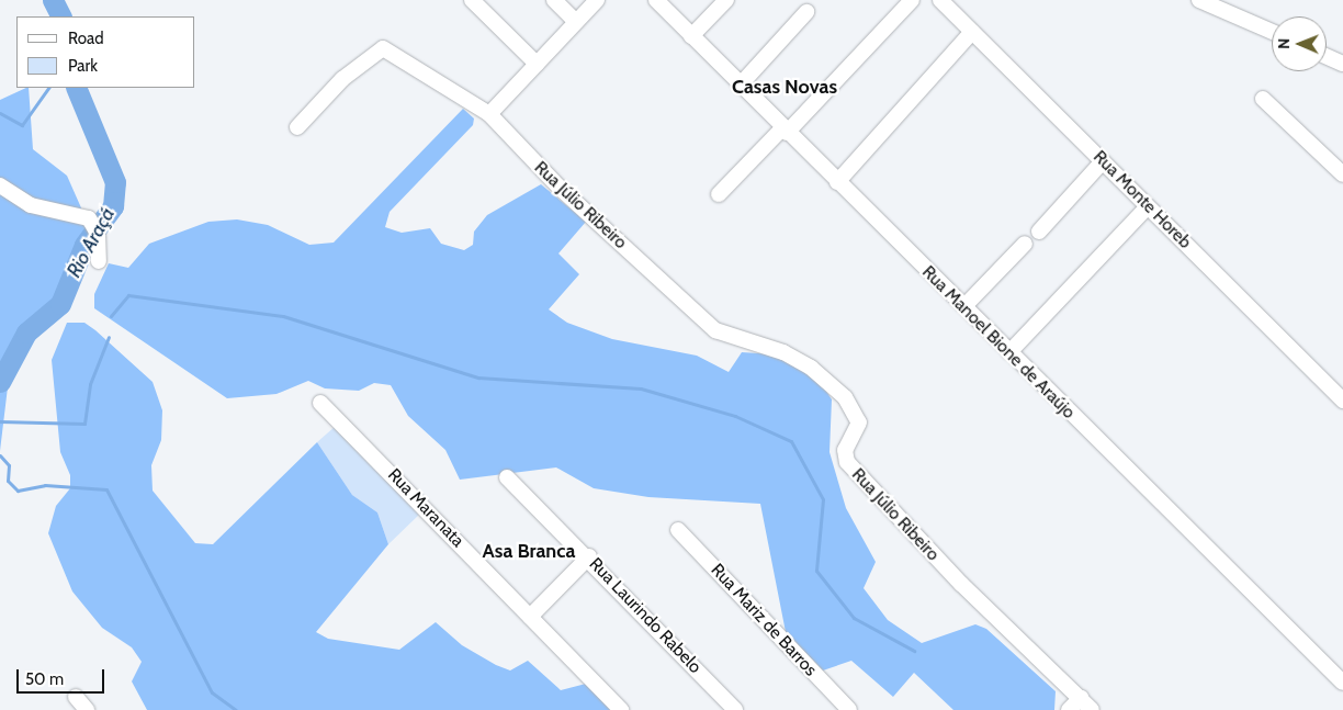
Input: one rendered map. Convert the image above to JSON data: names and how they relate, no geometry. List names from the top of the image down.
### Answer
{
  "streets": {
    "street": [
      "Rua Monte Horeb",
      "Rua Júlio Ribeiro",
      "Rua Manoel Bione de Araújo",
      "Rua Maranata",
      "Rua Laurindo Rabelo",
      "Rua Mariz de Barros"
    ]
  },
  "districts": ["Casas Novas", "Asa Branca"],
  "water": ["Rio Araçá"],
  "legend": ["Road", "Park"],
  "scale_bar": "50 m",
  "north": "left"
}
